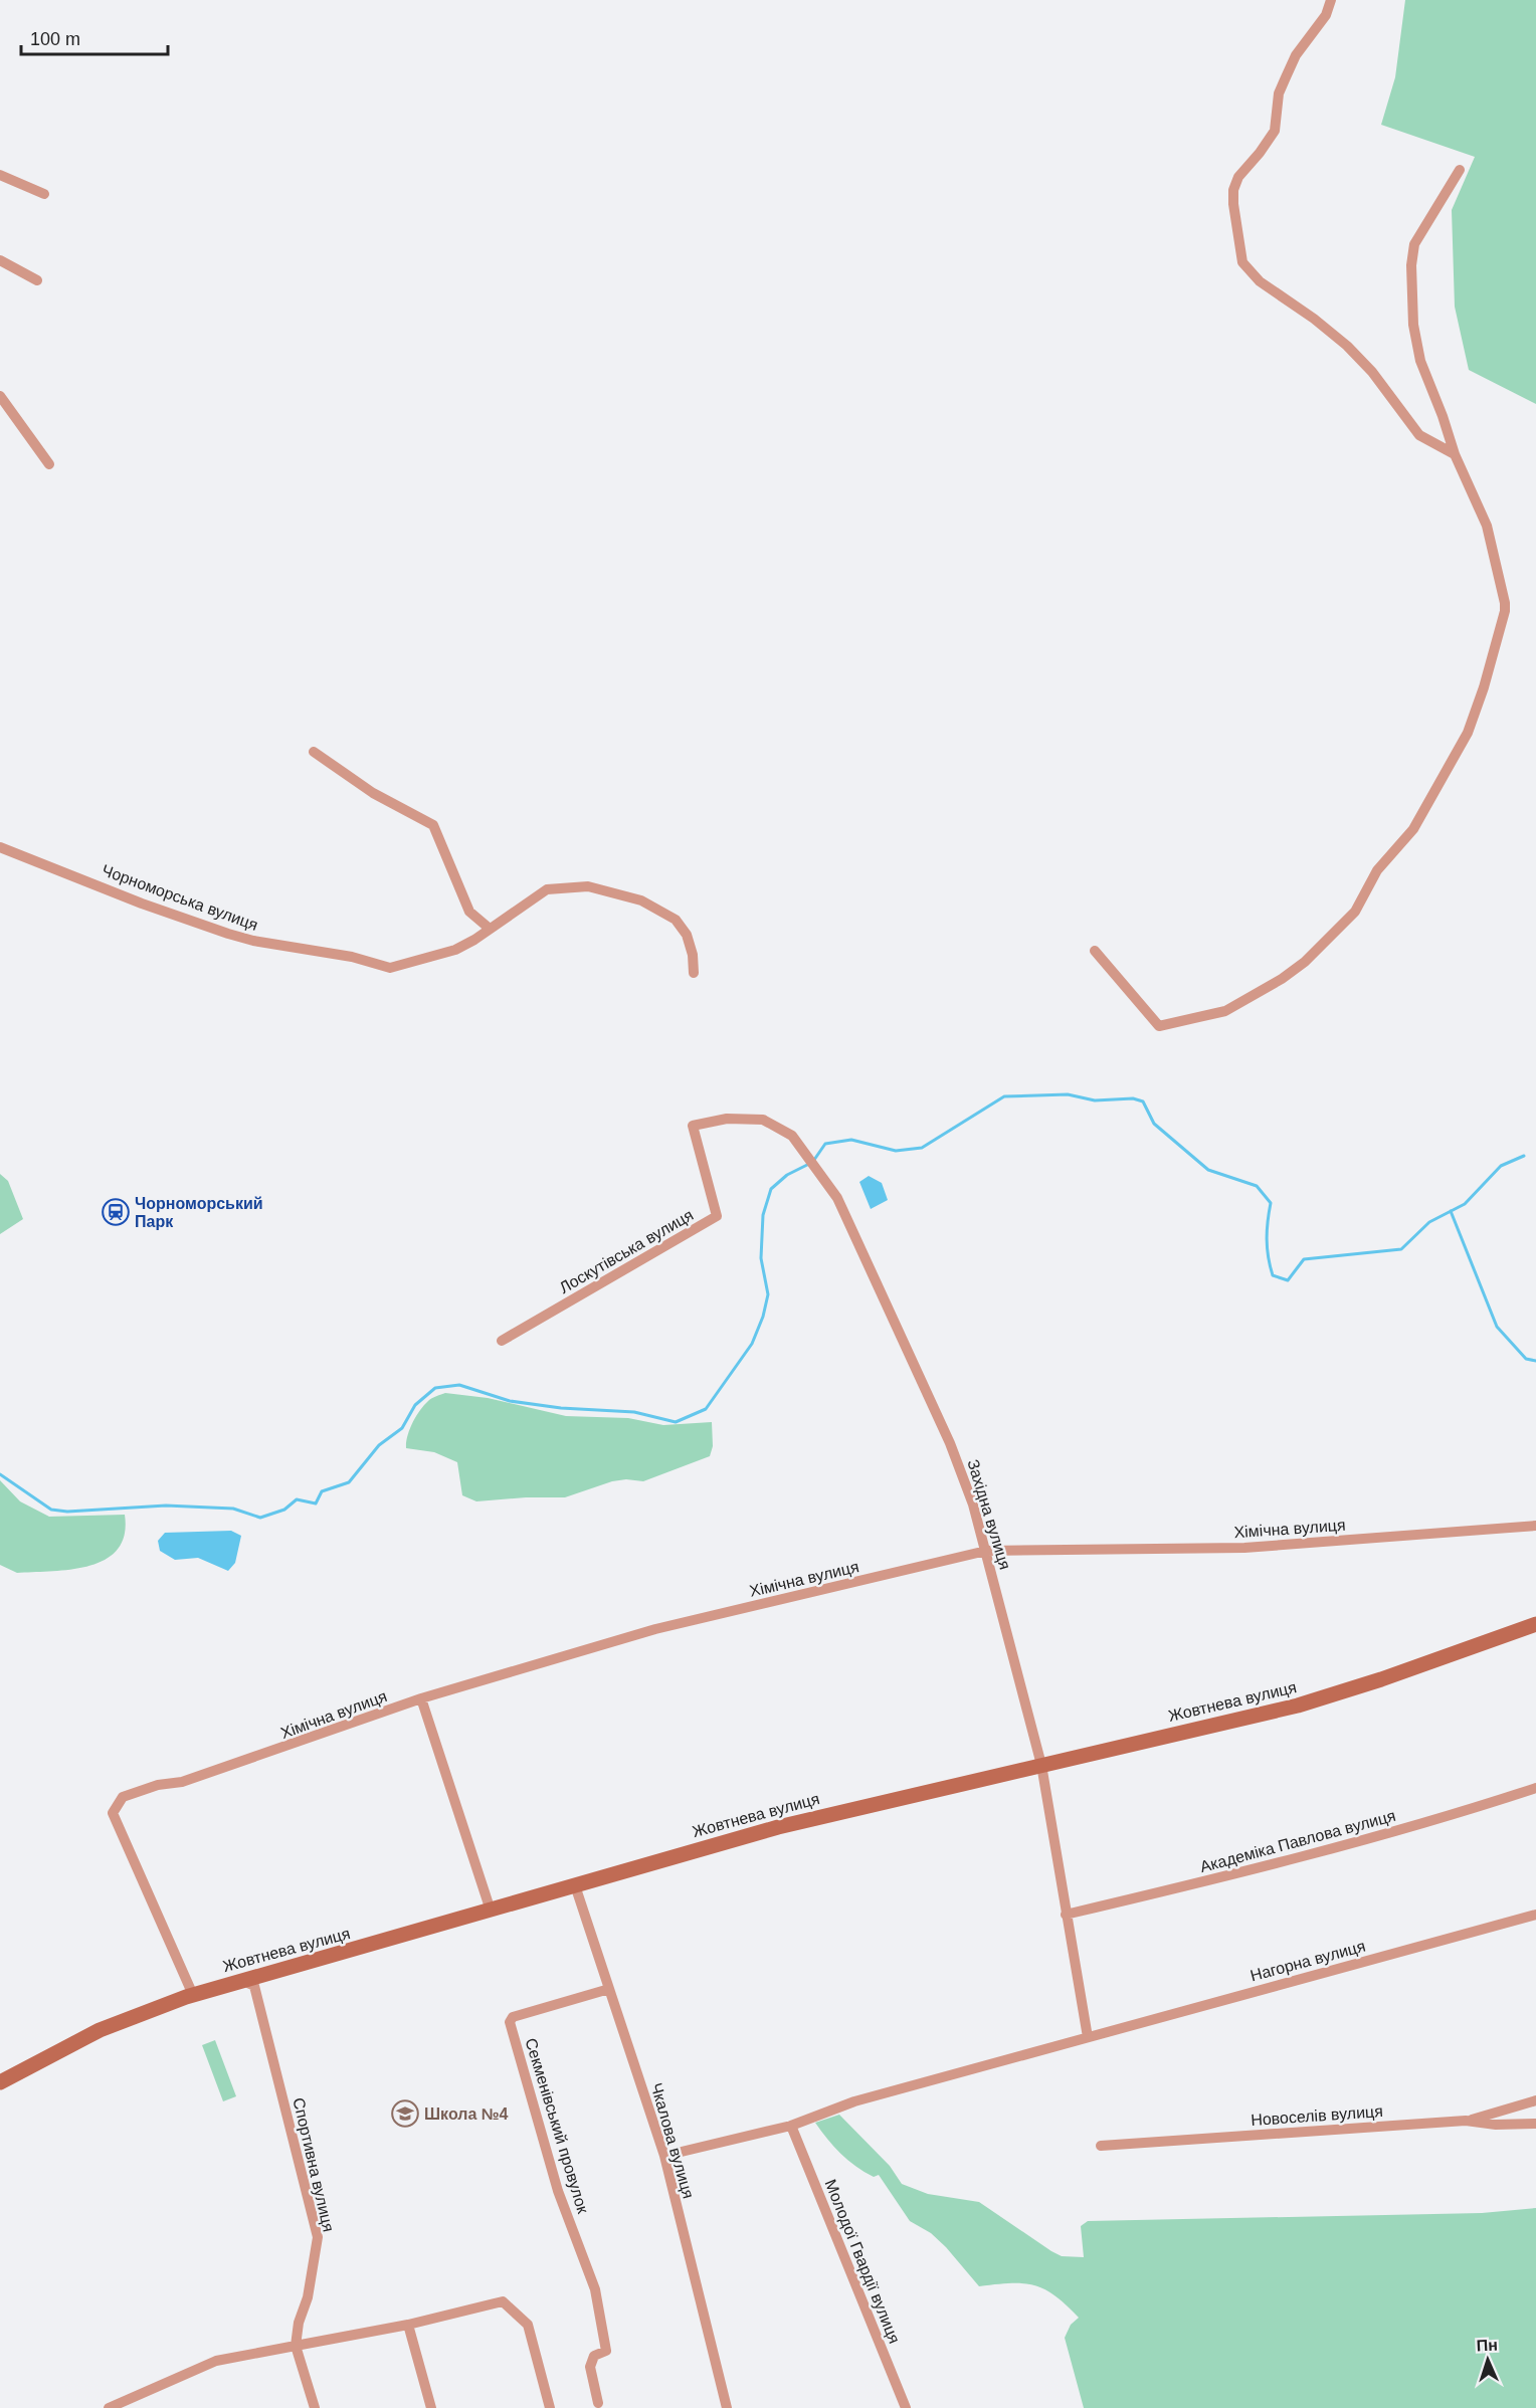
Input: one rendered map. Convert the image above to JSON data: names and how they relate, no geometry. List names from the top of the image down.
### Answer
{
  "streets": {
    "main road": ["Жовтнева вулиця"],
    "street": [
      "Чорноморська вулиця",
      "Лоскутівська вулиця",
      "Західна вулиця",
      "Хімічна вулиця",
      "Академіка Павлова вулиця",
      "Нагорна вулиця",
      "Новоселів вулиця",
      "Секменівський провулок",
      "Чкалова вулиця",
      "Спортивна вулиця",
      "Молодої Гвардії вулиця"
    ]
  },
  "crossings": [
    ["Лоскутівська вулиця", "Західна вулиця"],
    ["Західна вулиця", "Хімічна вулиця"],
    ["Західна вулиця", "Жовтнева вулиця"],
    ["Західна вулиця", "Академіка Павлова вулиця"],
    ["Західна вулиця", "Нагорна вулиця"],
    ["Хімічна вулиця", "Жовтнева вулиця"],
    ["Жовтнева вулиця", "Чкалова вулиця"],
    ["Жовтнева вулиця", "Спортивна вулиця"],
    ["Нагорна вулиця", "Чкалова вулиця"],
    ["Нагорна вулиця", "Молодої Гвардії вулиця"],
    ["Секменівський провулок", "Чкалова вулиця"]
  ],
  "places": {
    "station": ["Чорноморський Парк"],
    "school or university": ["Школа №4"]
  },
  "scale_bar": "100 m",
  "north": "top"
}
